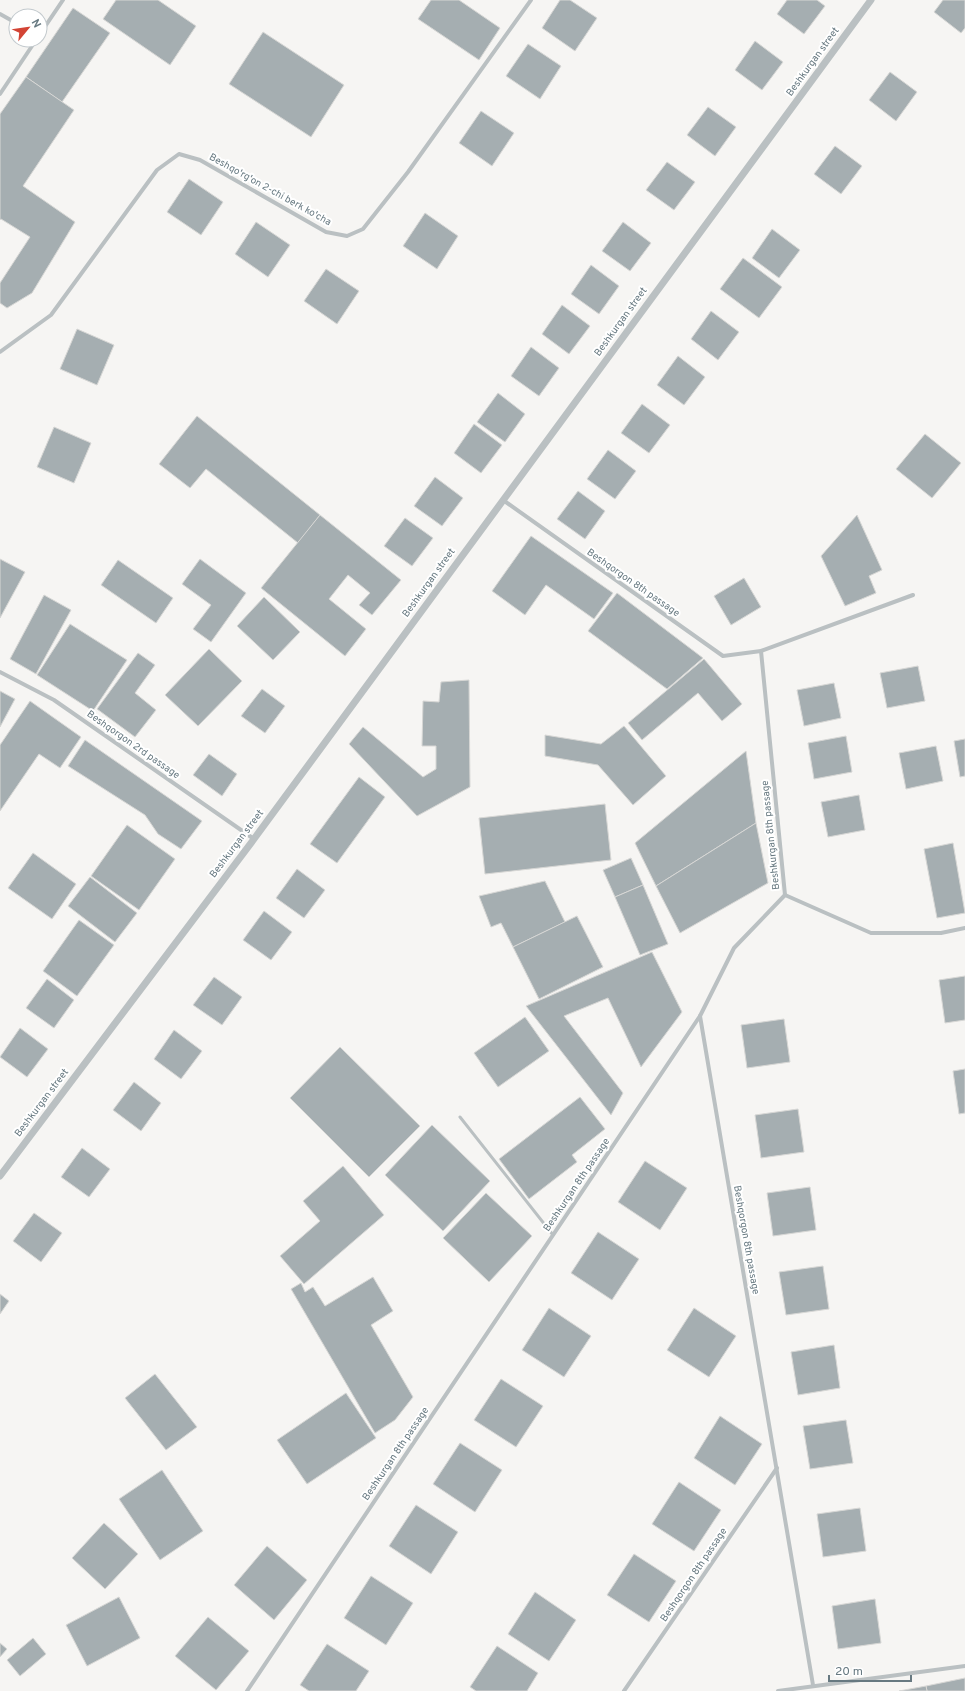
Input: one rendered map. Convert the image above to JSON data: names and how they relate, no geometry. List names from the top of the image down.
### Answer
{
  "streets": {
    "street": [
      "Beshkurgan street",
      "Beshqo'rg'on 2-chi berk ko'cha",
      "Beshqorgon 8th passage",
      "Beshqorgon 2rd passage",
      "Beshkurgan 8th passage"
    ]
  },
  "crossings": [
    ["Beshkurgan street", "Beshqorgon 8th passage"],
    ["Beshkurgan street", "Beshqorgon 2rd passage"],
    ["Beshqorgon 8th passage", "Beshkurgan 8th passage"]
  ],
  "scale_bar": "20 m",
  "north": "top right"
}
